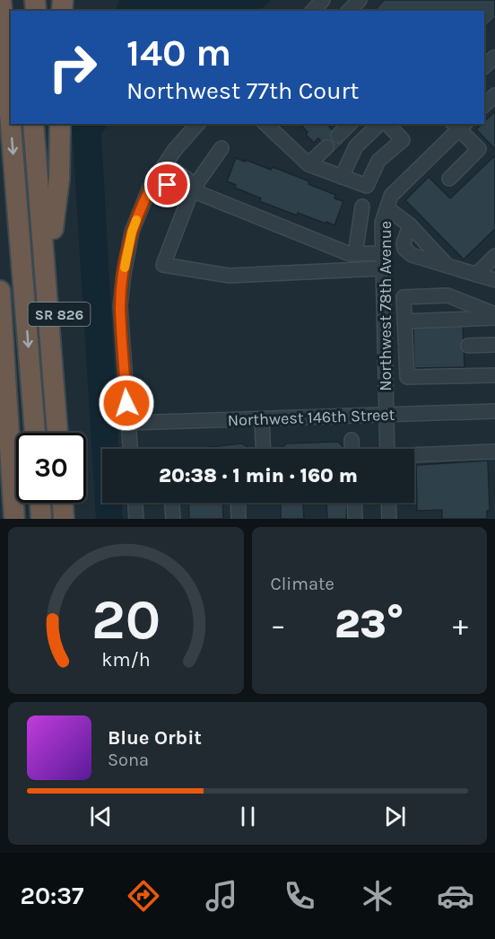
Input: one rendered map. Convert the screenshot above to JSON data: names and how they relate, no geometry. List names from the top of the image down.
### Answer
{
  "streets": {
    "highway": ["SR 826"],
    "street": ["Northwest 78th Avenue", "Northwest 146th Street"]
  },
  "crossings": [
    ["Northwest 78th Avenue", "Northwest 146th Street"]
  ],
  "page": {
    "turn": ["140 m", "Northwest 77th Court"],
    "limit": "30",
    "trip": "20:38 · 1 min · 160 m",
    "tile": "Climate",
    "heat": ["−", "23°", "+"],
    "song": ["Blue Orbit", "Sona"],
    "tabs": "20:37",
    "gauge": ["20", "km/h"]
  }
}
